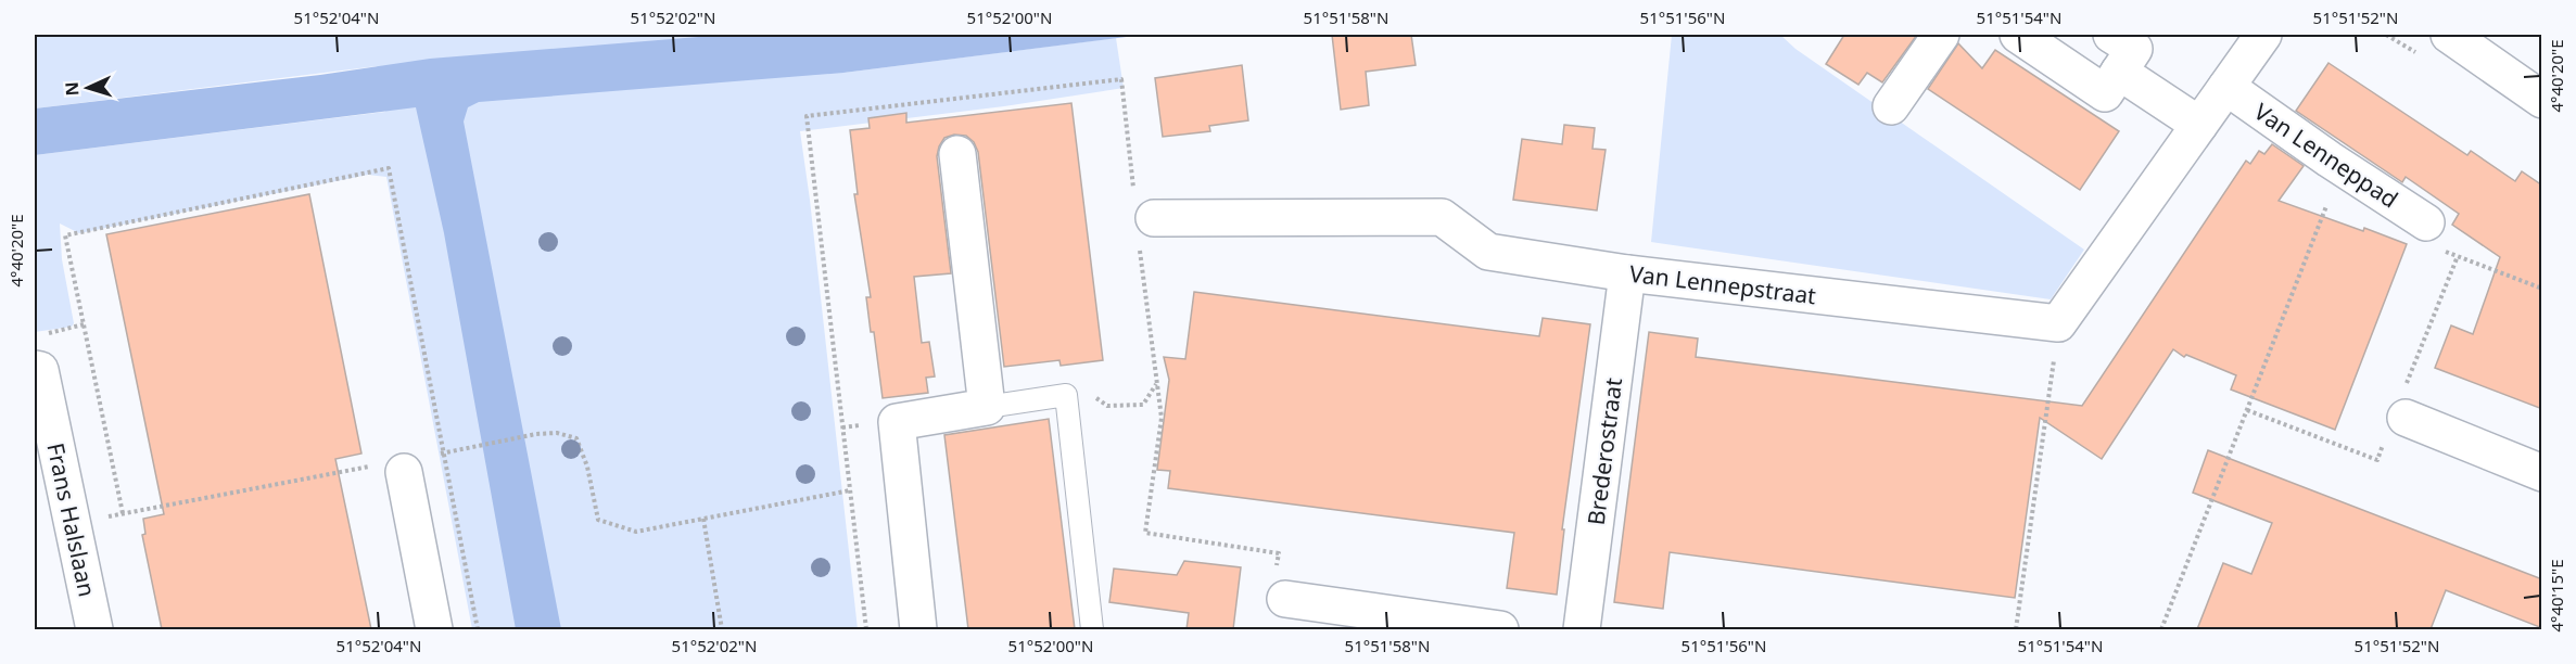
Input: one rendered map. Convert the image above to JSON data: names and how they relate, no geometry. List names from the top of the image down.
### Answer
{
  "streets": {
    "street": [
      "Van Lenneppad",
      "Van Lennepstraat",
      "Brederostraat",
      "Frans Halslaan"
    ]
  },
  "crossings": [
    ["Van Lennepstraat", "Brederostraat"]
  ],
  "north": "left",
  "coordinates": [
    "51°52'04\"N",
    "51°52'02\"N",
    "51°52'00\"N",
    "51°51'58\"N",
    "51°51'56\"N",
    "51°51'54\"N",
    "51°51'52\"N",
    "4°40'20\"E",
    "4°40'15\"E"
  ]
}
